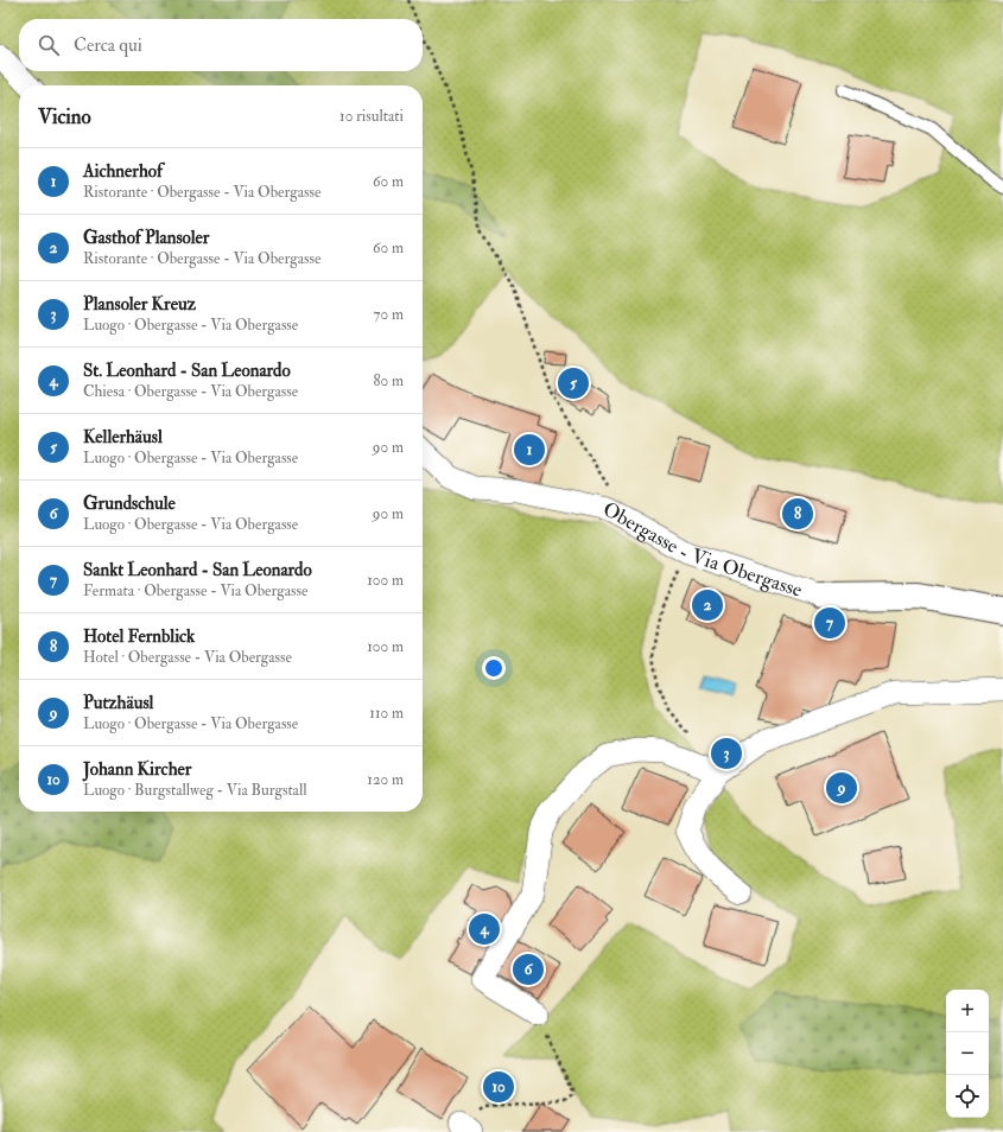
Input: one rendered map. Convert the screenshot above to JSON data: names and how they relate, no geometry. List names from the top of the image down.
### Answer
{
  "streets": {
    "street": ["Obergasse - Via Obergasse"]
  },
  "page": {
    "search": "Cerca qui",
    "heading": ["Vicino", "10 risultati"],
    "list": [
      {
        "mark": "1",
        "name": "Aichnerhof",
        "note": "Ristorante · Obergasse - Via Obergasse",
        "value": "60 m"
      },
      {
        "mark": "2",
        "name": "Gasthof Plansoler",
        "note": "Ristorante · Obergasse - Via Obergasse",
        "value": "60 m"
      },
      {
        "mark": "3",
        "name": "Plansoler Kreuz",
        "note": "Luogo · Obergasse - Via Obergasse",
        "value": "70 m"
      },
      {
        "mark": "4",
        "name": "St. Leonhard - San Leonardo",
        "note": "Chiesa · Obergasse - Via Obergasse",
        "value": "80 m"
      },
      {
        "mark": "5",
        "name": "Kellerhäusl",
        "note": "Luogo · Obergasse - Via Obergasse",
        "value": "90 m"
      },
      {
        "mark": "6",
        "name": "Grundschule",
        "note": "Luogo · Obergasse - Via Obergasse",
        "value": "90 m"
      },
      {
        "mark": "7",
        "name": "Sankt Leonhard - San Leonardo",
        "note": "Fermata · Obergasse - Via Obergasse",
        "value": "100 m"
      },
      {
        "mark": "8",
        "name": "Hotel Fernblick",
        "note": "Hotel · Obergasse - Via Obergasse",
        "value": "100 m"
      },
      {
        "mark": "9",
        "name": "Putzhäusl",
        "note": "Luogo · Obergasse - Via Obergasse",
        "value": "110 m"
      },
      {
        "mark": "10",
        "name": "Johann Kircher",
        "note": "Luogo · Burgstallweg - Via Burgstall",
        "value": "120 m"
      }
    ],
    "pins": [
      "5",
      "1",
      "8",
      "2",
      "7",
      "3",
      "9",
      "4",
      "6",
      "10"
    ],
    "map_buttons": ["+", "−"]
  }
}
